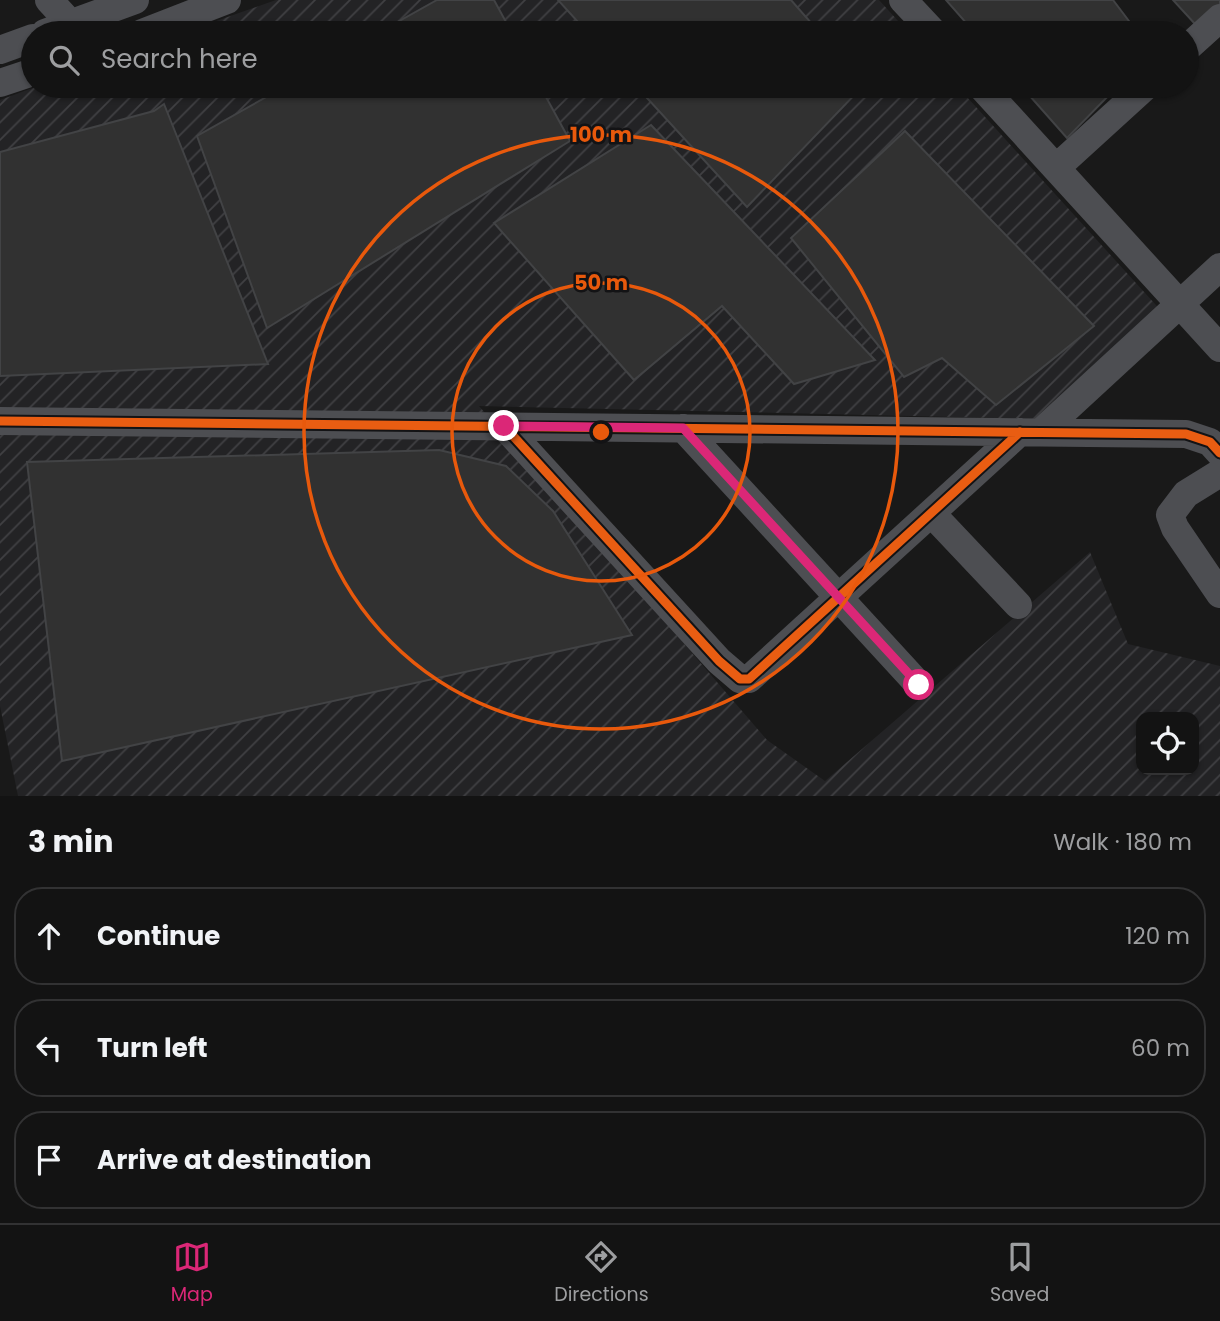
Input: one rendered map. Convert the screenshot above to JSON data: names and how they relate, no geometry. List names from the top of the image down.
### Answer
{
  "page": {
    "search": "Search here",
    "heading": ["3 min", "Walk · 180 m"],
    "list": [
      ["Continue", "120 m"],
      ["Turn left", "60 m"],
      "Arrive at destination"
    ],
    "nav": ["Map", "Directions", "Saved"]
  },
  "rings": ["100 m", "50 m"]
}
